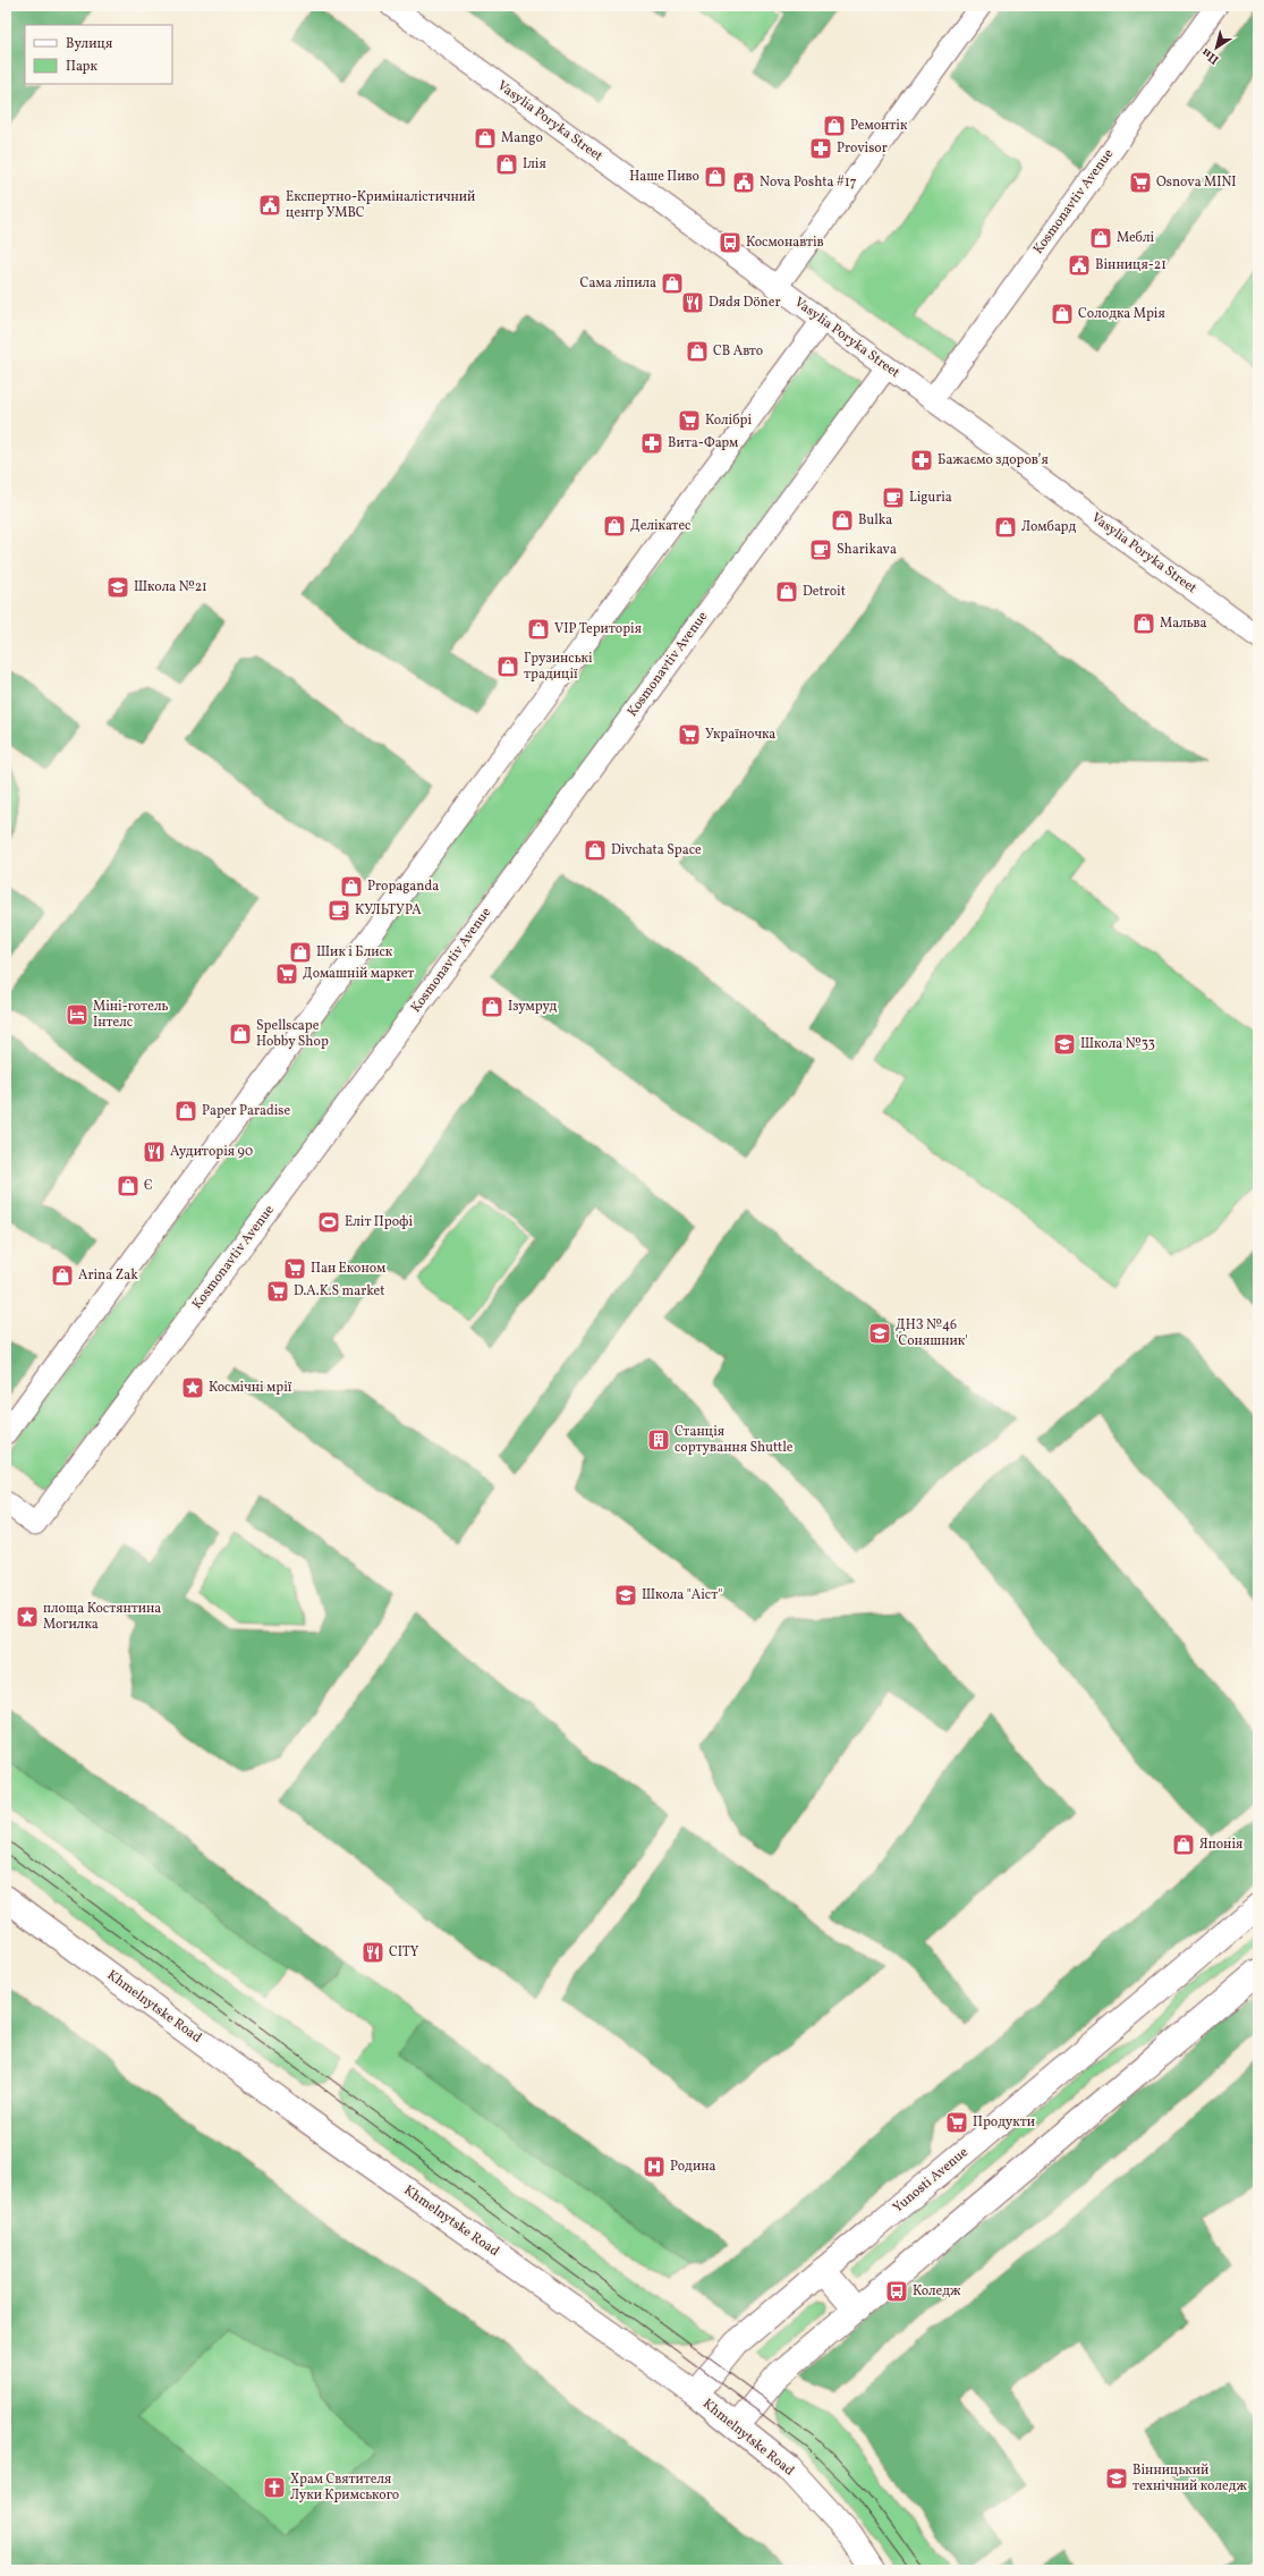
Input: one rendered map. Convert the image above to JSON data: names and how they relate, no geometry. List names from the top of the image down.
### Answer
{
  "streets": {
    "main road": ["Khmelnytske Road", "Yunosti Avenue"],
    "street": ["Vasylia Poryka Street", "Kosmonavtiv Avenue"]
  },
  "crossings": [
    ["Vasylia Poryka Street", "Kosmonavtiv Avenue"],
    ["Khmelnytske Road", "Yunosti Avenue"]
  ],
  "places": {
    "shop": [
      "Ремонтік",
      "Mango",
      "Ілія",
      "Наше Пиво",
      "Меблі",
      "Сама ліпила",
      "Солодка Мрія",
      "СВ Авто",
      "Bulka",
      "Делікатес",
      "Ломбард",
      "Detroit",
      "Мальва",
      "VIP Територія",
      "Грузинські традиції",
      "Divchata Space",
      "Propaganda",
      "Шик і Блиск",
      "Ізумруд",
      "Spellscape Hobby Shop",
      "Paper Paradise",
      "Є",
      "Arina Zak",
      "Японія"
    ],
    "pharmacy": ["Provisor", "Вита-Фарм", "Бажаємо здоровʼя"],
    "public building": ["Nova Poshta #17", "Експертно-Криміналістичний центр УМВС", "Вінниця-21"],
    "supermarket": [
      "Osnova MINI",
      "Колібрі",
      "Україночка",
      "Домашній маркет",
      "Пан Економ",
      "D.A.K.S market",
      "Продукти"
    ],
    "bus stop": ["Космонавтів", "Коледж"],
    "restaurant": ["Dяdя Döner", "Аудиторія 90", "CITY"],
    "cafe": ["Liguria", "Sharikava", "КУЛЬТУРА"],
    "school or university": [
      "Школа №21",
      "Школа №33",
      "ДНЗ №46 'Соняшник'",
      "Школа \"Аіст\"",
      "Вінницький технічний коледж"
    ],
    "hotel": ["Міні-готель Інтелс"],
    "sports": ["Еліт Профі"],
    "place": ["Космічні мрії", "площа Костянтина Могилка"],
    "building": ["Станція сортування Shuttle"],
    "hospital": ["Родина"],
    "church": ["Храм Святителя Луки Кримського"]
  },
  "legend": ["Вулиця", "Парк"],
  "north": "bottom left"
}
